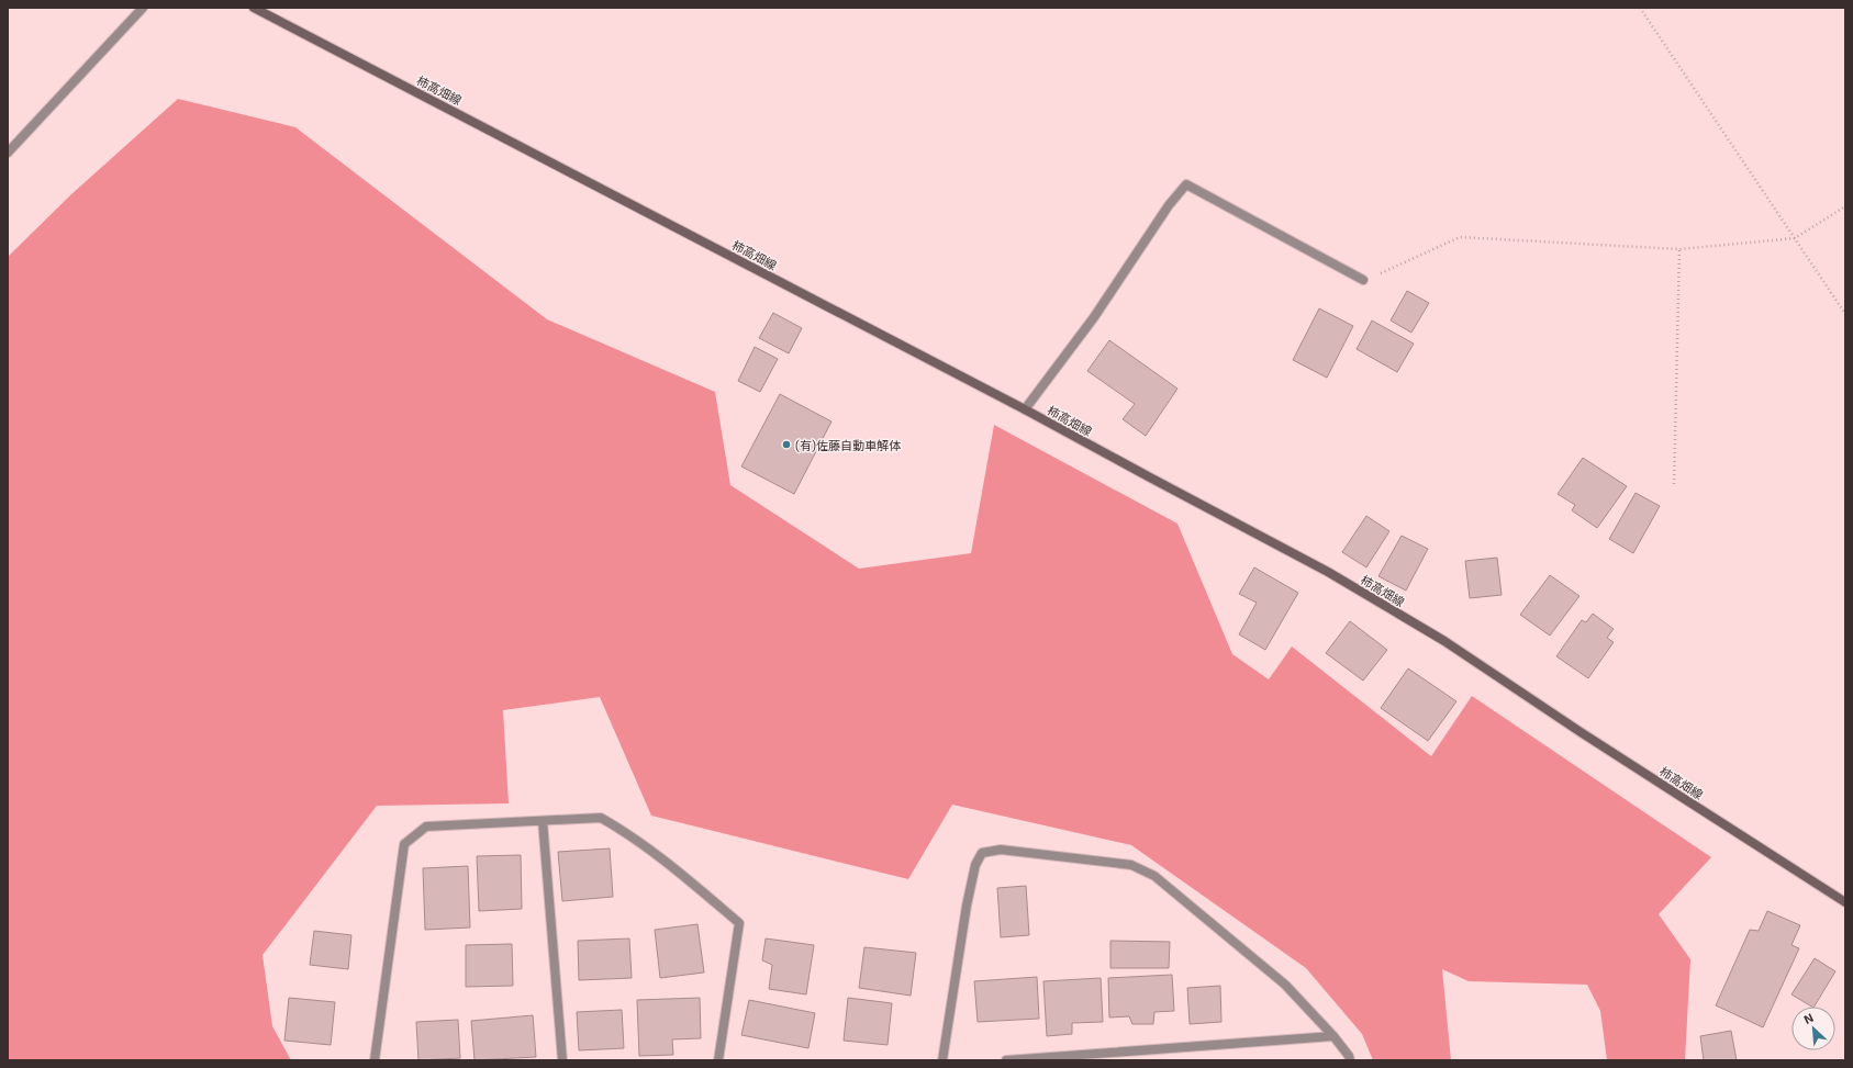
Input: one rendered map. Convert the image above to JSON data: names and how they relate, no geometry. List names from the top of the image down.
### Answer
{
  "streets": {
    "main road": ["柿高畑線"]
  },
  "places": ["(有)佐藤自動車解体"],
  "north": "top left"
}
